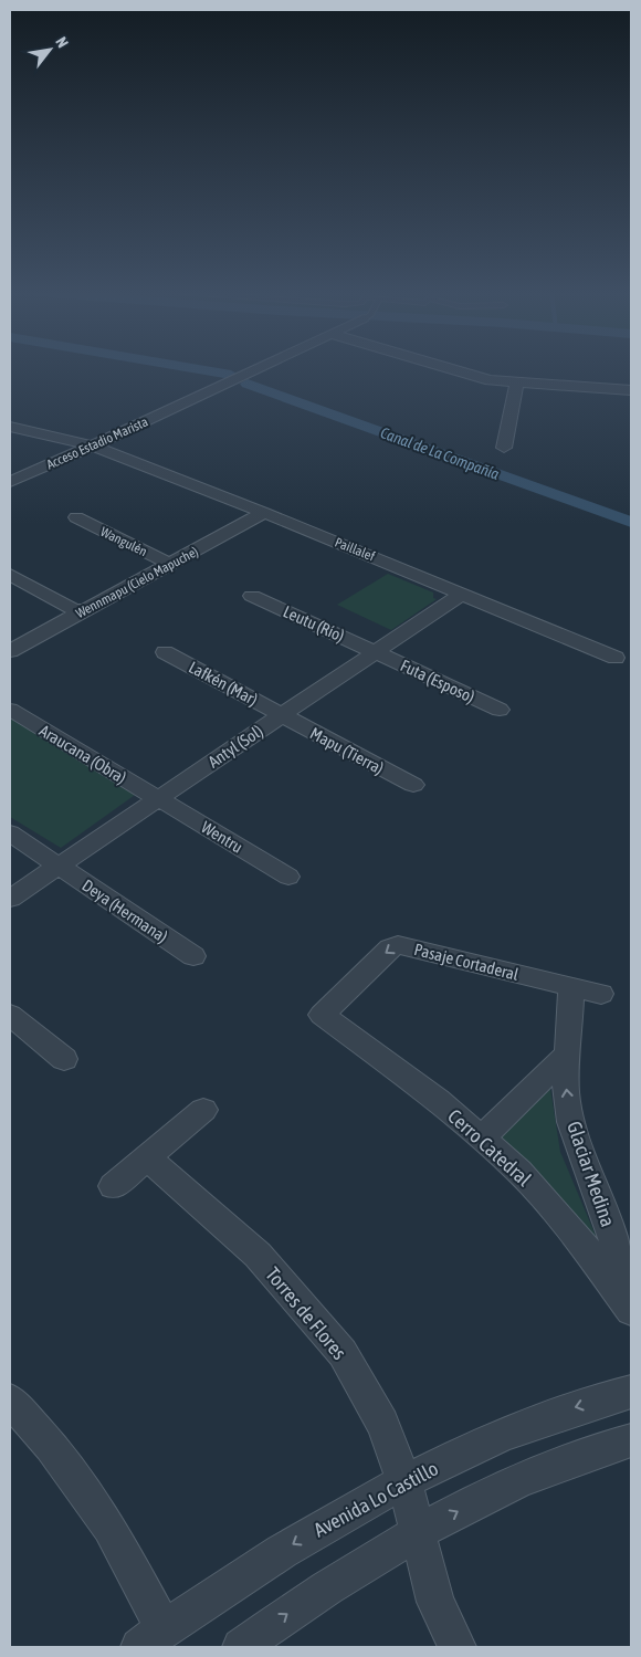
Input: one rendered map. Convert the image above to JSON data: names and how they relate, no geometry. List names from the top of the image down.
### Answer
{
  "streets": {
    "street": [
      "Acceso Estadio Marista",
      "Wangulén",
      "Paillalef",
      "Wennmapu (Cielo Mapuche)",
      "Leutu (Río)",
      "Futa (Esposo)",
      "Lafkén (Mar)",
      "Antyl (Sol)",
      "Mapu (Tierra)",
      "Araucana (Obra)",
      "Wentru",
      "Deya (Hermana)",
      "Pasaje Cortaderal",
      "Cerro Catedral",
      "Glaciar Medina",
      "Torres de Flores",
      "Avenida Lo Castillo"
    ]
  },
  "crossings": [
    ["Acceso Estadio Marista", "Paillalef"],
    ["Wangulén", "Wennmapu (Cielo Mapuche)"],
    ["Paillalef", "Wennmapu (Cielo Mapuche)"],
    ["Paillalef", "Antyl (Sol)"],
    ["Leutu (Río)", "Futa (Esposo)"],
    ["Leutu (Río)", "Antyl (Sol)"],
    ["Futa (Esposo)", "Antyl (Sol)"],
    ["Lafkén (Mar)", "Antyl (Sol)"],
    ["Lafkén (Mar)", "Mapu (Tierra)"],
    ["Antyl (Sol)", "Mapu (Tierra)"],
    ["Antyl (Sol)", "Araucana (Obra)"],
    ["Antyl (Sol)", "Wentru"],
    ["Antyl (Sol)", "Deya (Hermana)"],
    ["Araucana (Obra)", "Wentru"],
    ["Pasaje Cortaderal", "Cerro Catedral"],
    ["Pasaje Cortaderal", "Glaciar Medina"],
    ["Cerro Catedral", "Glaciar Medina"],
    ["Torres de Flores", "Avenida Lo Castillo"]
  ],
  "one_way": ["Pasaje Cortaderal", "Glaciar Medina"],
  "water": ["Canal de La Compañía"],
  "north": "top right"
}
